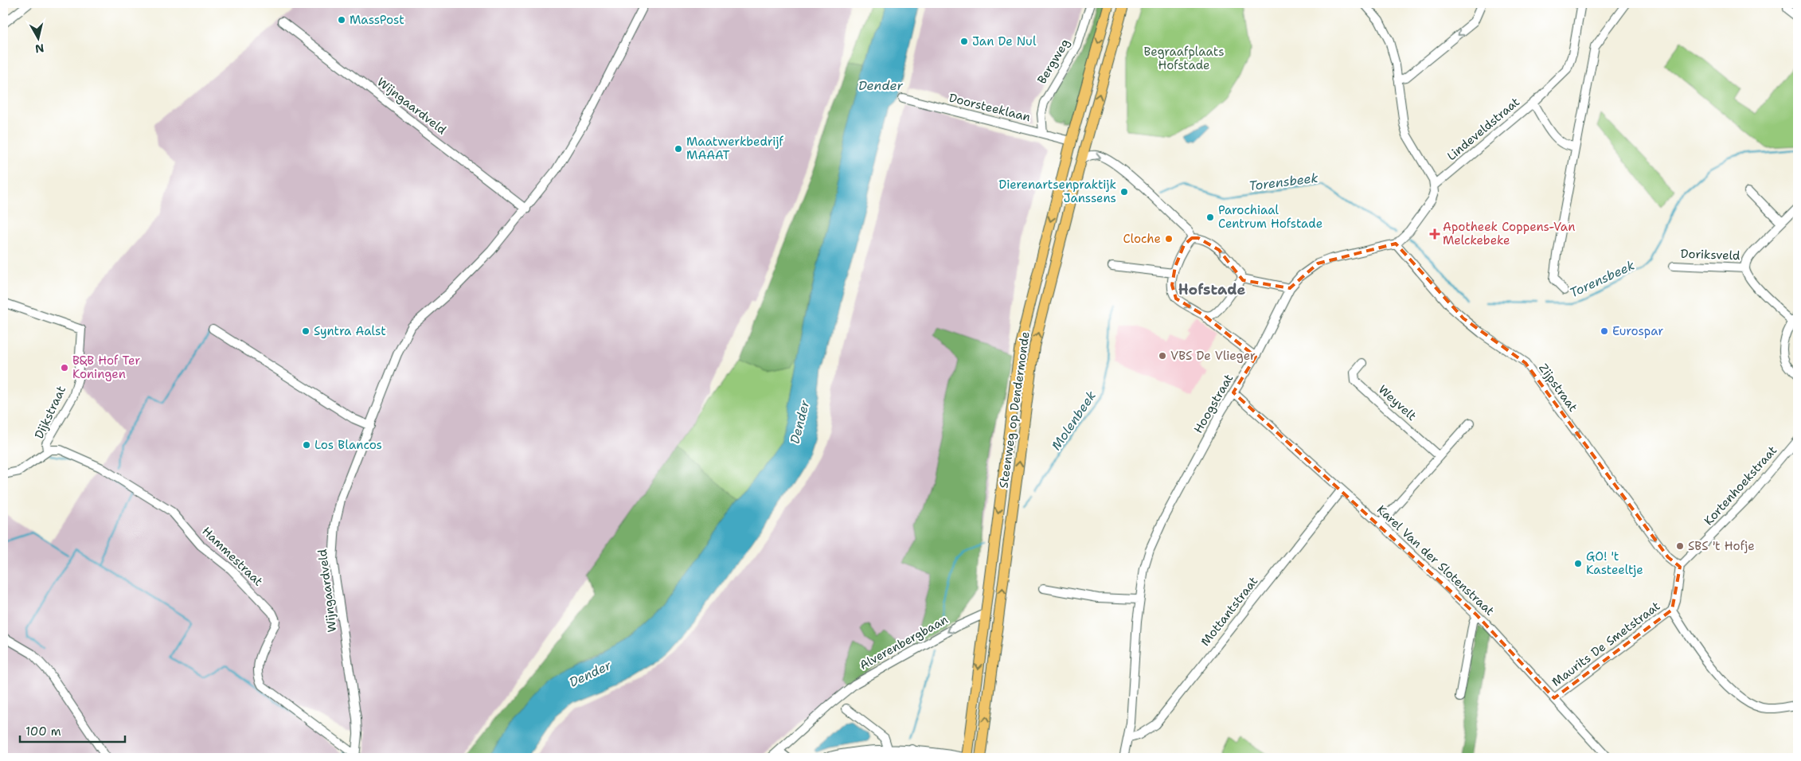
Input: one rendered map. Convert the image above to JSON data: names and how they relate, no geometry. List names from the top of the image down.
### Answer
{
  "streets": {
    "main road": ["Steenweg op Dendermonde"],
    "street": [
      "Bergweg",
      "Wijngaardveld",
      "Doorsteeklaan",
      "Lindeveldstraat",
      "Doriksveld",
      "Zijpstraat",
      "Weyvelt",
      "Hoogstraat",
      "Dijkstraat",
      "Kortenhoekstraat",
      "Hammestraat",
      "Karel Van der Slotenstraat",
      "Mottantstraat",
      "Alverenbergbaan",
      "Maurits De Smetstraat"
    ]
  },
  "crossings": [
    ["Bergweg", "Doorsteeklaan"],
    ["Wijngaardveld", "Hammestraat"],
    ["Doorsteeklaan", "Steenweg op Dendermonde"],
    ["Zijpstraat", "Hoogstraat"],
    ["Zijpstraat", "Kortenhoekstraat"],
    ["Hoogstraat", "Karel Van der Slotenstraat"],
    ["Hoogstraat", "Mottantstraat"],
    ["Steenweg op Dendermonde", "Alverenbergbaan"],
    ["Dijkstraat", "Hammestraat"],
    ["Karel Van der Slotenstraat", "Mottantstraat"],
    ["Karel Van der Slotenstraat", "Maurits De Smetstraat"]
  ],
  "one_way": ["Zijpstraat", "Alverenbergbaan"],
  "districts": ["Hofstade"],
  "water": ["Dender", "Torensbeek", "Molenbeek"],
  "parks": ["Begraafplaats Hofstade"],
  "places": {
    "other": [
      "MassPost",
      "Jan De Nul",
      "Maatwerkbedrijf MAAAT",
      "Dierenartsenpraktijk Janssens",
      "Parochiaal Centrum Hofstade",
      "Cloche",
      "Syntra Aalst",
      "Eurospar",
      "VBS De Vlieger",
      "B&B Hof Ter Koningen",
      "Los Blancos",
      "SBS 't Hofje",
      "GO! 't Kasteeltje"
    ],
    "health": ["Apotheek Coppens-Van Melckebeke"]
  },
  "scale_bar": "100 m",
  "north": "bottom"
}
